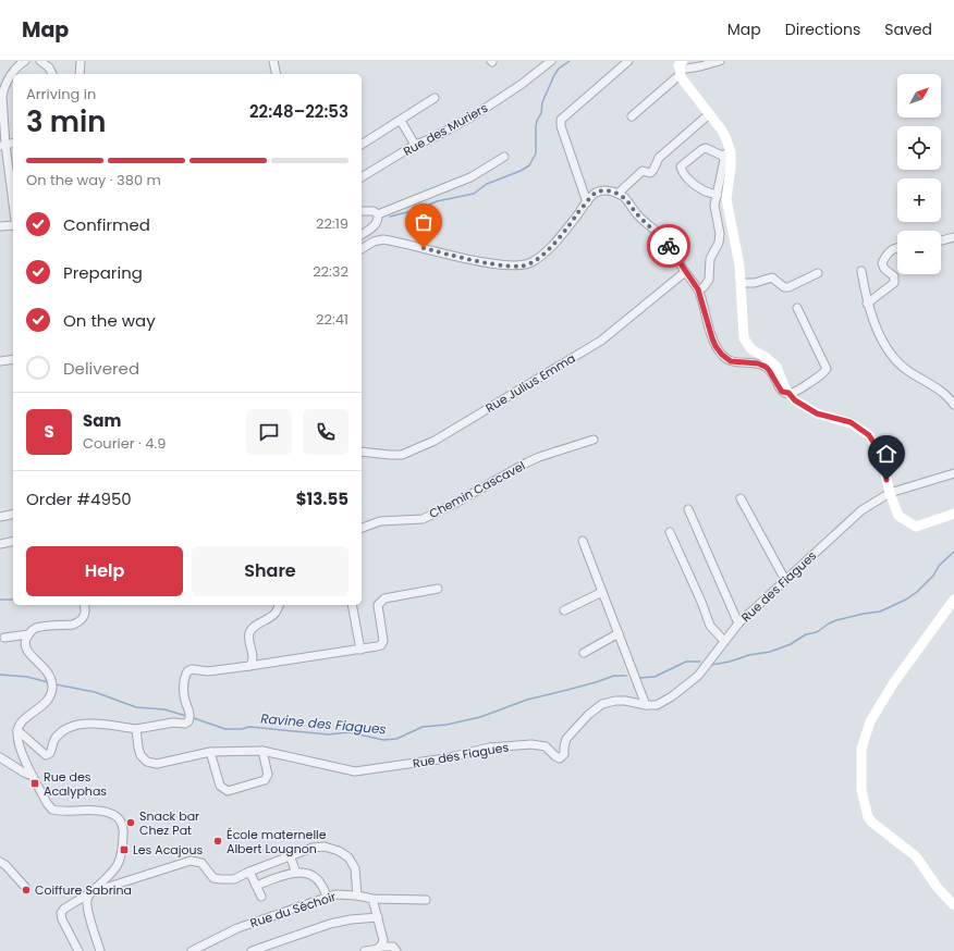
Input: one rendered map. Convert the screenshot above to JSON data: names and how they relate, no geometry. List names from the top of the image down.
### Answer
{
  "streets": {
    "street": [
      "Rue des Muriers",
      "Rue Julius Emma",
      "Chemin Cascavel",
      "Rue des Fiagues",
      "Rue du Séchoir"
    ]
  },
  "water": ["Ravine des Fiagues"],
  "places": {
    "transit": ["Rue des Acalyphas", "Les Acajous"],
    "other": ["Snack bar Chez Pat", "École maternelle Albert Lougnon", "Coiffure Sabrina"]
  },
  "north": "top right",
  "page": {
    "header": "Map",
    "nav": ["Map", "Directions", "Saved"],
    "map_buttons": ["+", "−"],
    "heading": ["3 min", "Arriving in", "22:48–22:53"],
    "panel": [
      "Sam",
      "Courier · 4.9",
      "Order #4950",
      "$13.55"
    ],
    "bar": "On the way · 380 m",
    "list": [
      ["Confirmed", "22:19"],
      ["Preparing", "22:32"],
      ["On the way", "22:41"],
      "Delivered"
    ],
    "round": "S",
    "buttons": ["Help", "Share"]
  }
}
